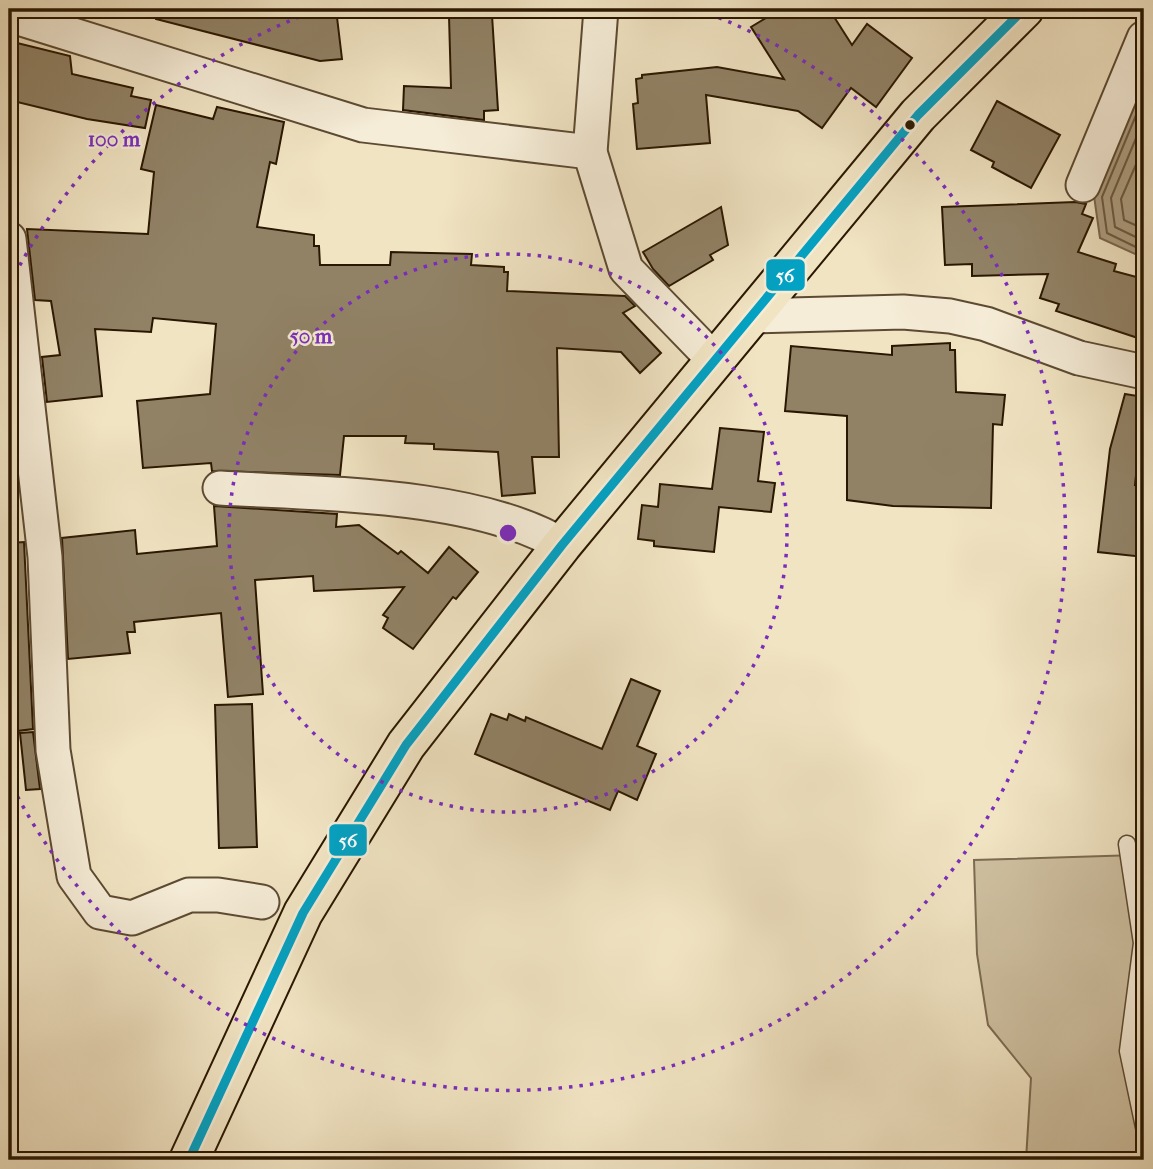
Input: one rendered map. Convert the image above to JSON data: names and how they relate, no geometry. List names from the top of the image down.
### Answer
{
  "lines": ["transit line 56"],
  "rings": ["100 m", "50 m"]
}
